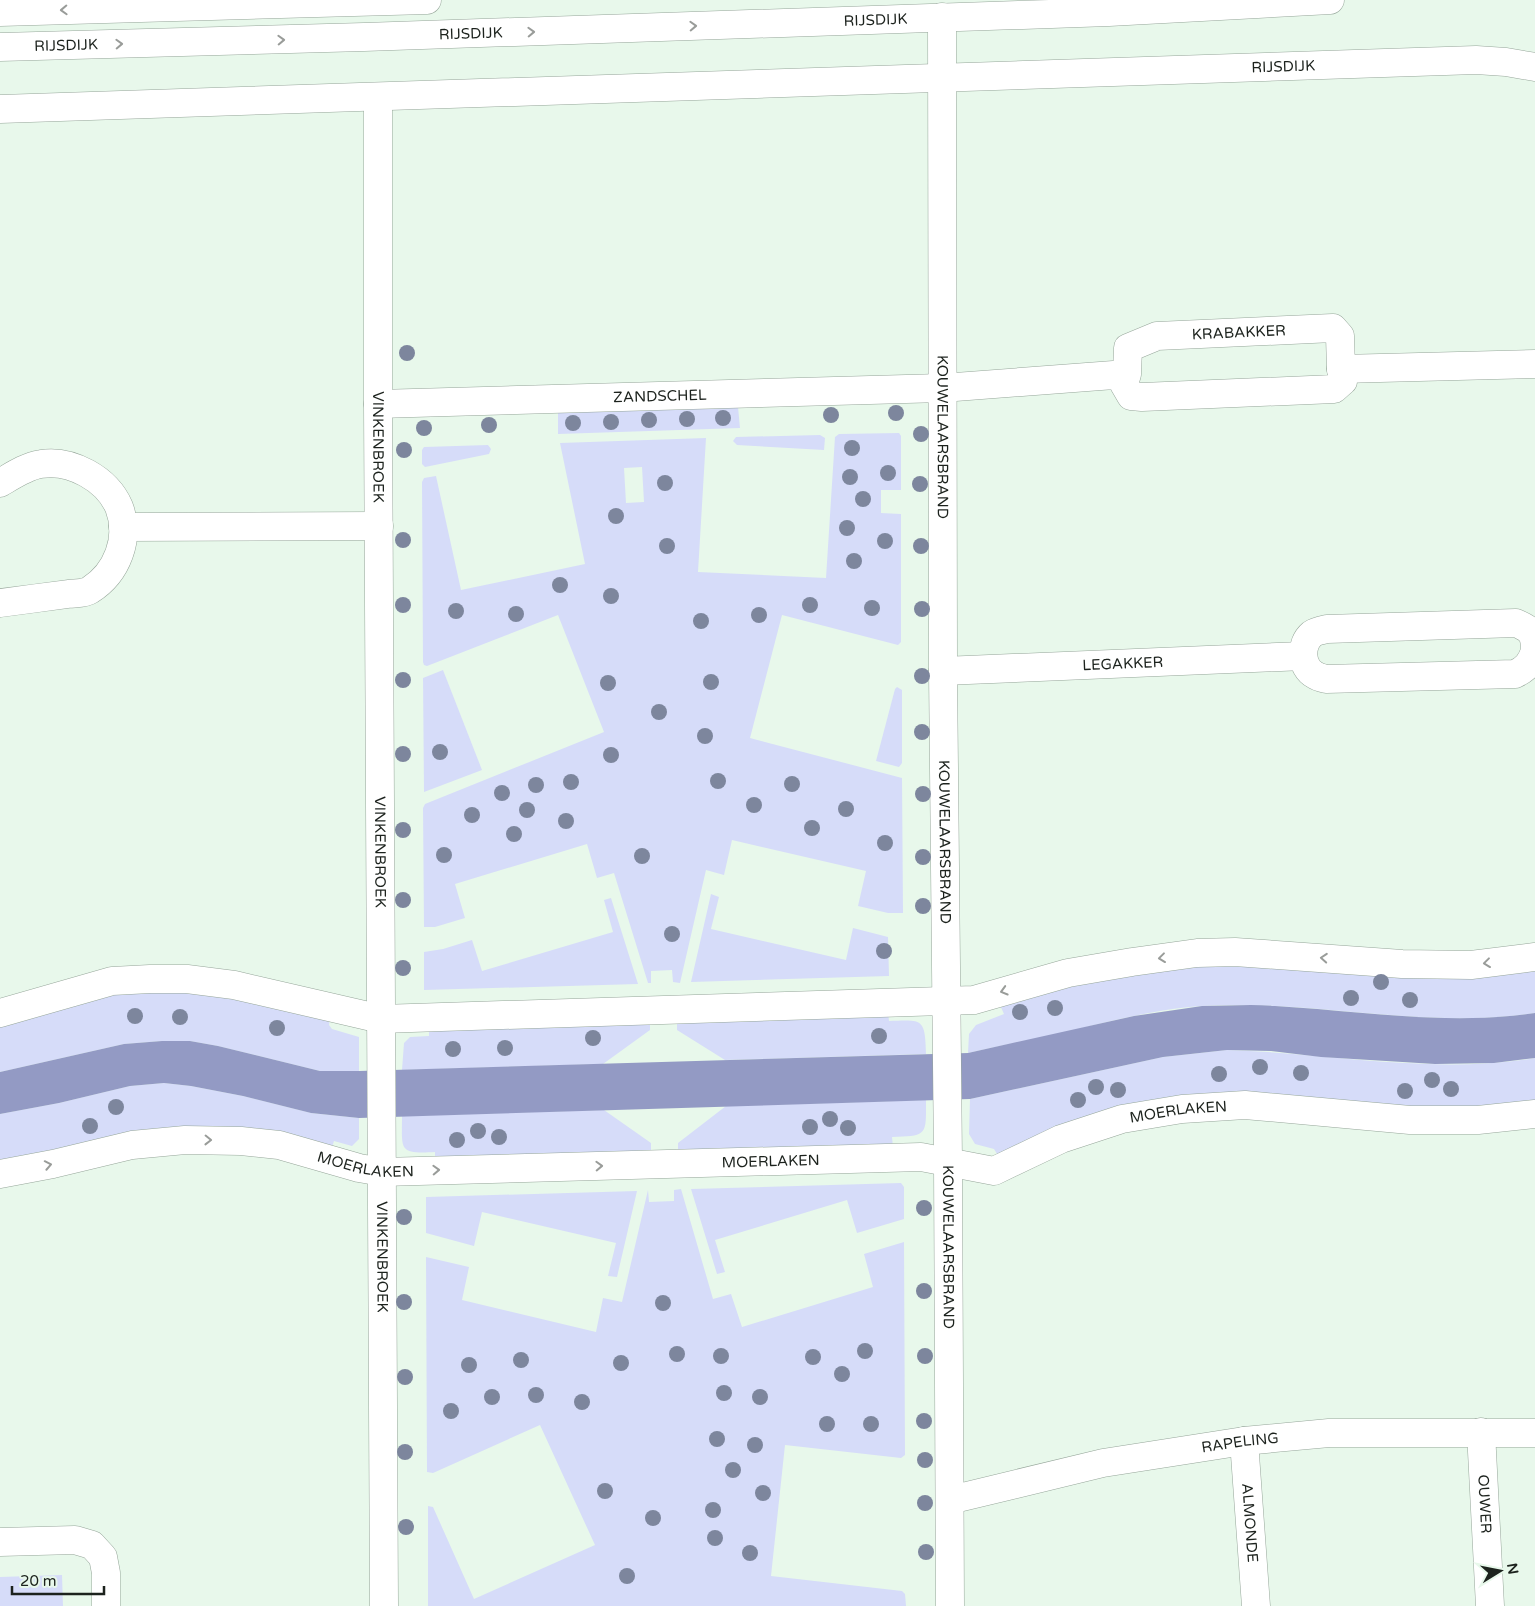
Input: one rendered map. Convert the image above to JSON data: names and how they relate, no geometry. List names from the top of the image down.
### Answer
{
  "streets": {
    "street": [
      "RIJSDIJK",
      "KRABAKKER",
      "ZANDSCHEL",
      "KOUWELAARSBRAND",
      "VINKENBROEK",
      "LEGAKKER",
      "MOERLAKEN",
      "RAPELING",
      "OUWER",
      "ALMONDE"
    ]
  },
  "crossings": [
    ["RIJSDIJK", "KOUWELAARSBRAND"],
    ["RIJSDIJK", "VINKENBROEK"],
    ["ZANDSCHEL", "KOUWELAARSBRAND"],
    ["ZANDSCHEL", "VINKENBROEK"],
    ["KOUWELAARSBRAND", "LEGAKKER"],
    ["KOUWELAARSBRAND", "MOERLAKEN"],
    ["KOUWELAARSBRAND", "RAPELING"],
    ["VINKENBROEK", "MOERLAKEN"],
    ["RAPELING", "OUWER"],
    ["RAPELING", "ALMONDE"]
  ],
  "scale_bar": "20 m",
  "north": "right"
}
